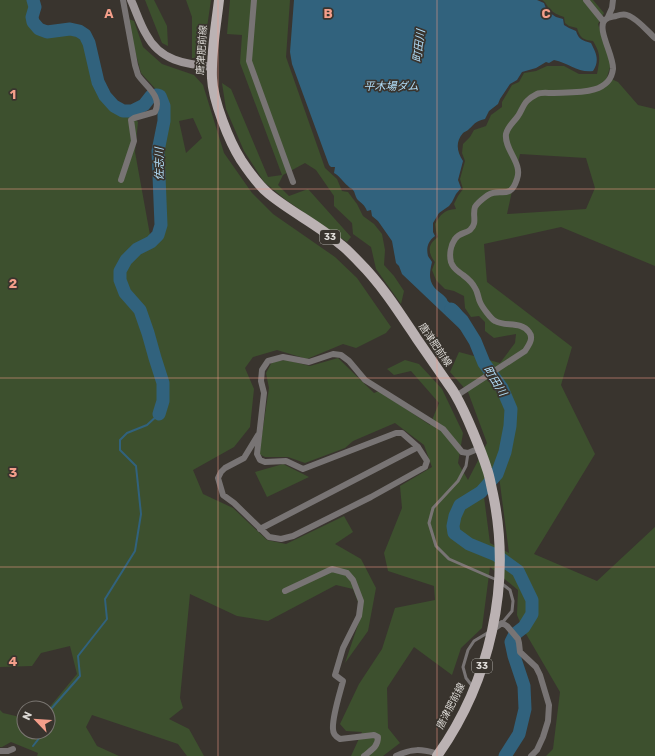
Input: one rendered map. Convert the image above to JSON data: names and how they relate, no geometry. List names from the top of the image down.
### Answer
{
  "streets": {
    "main road": ["唐津肥前線", "33"]
  },
  "water": ["町田川", "平木場ダム", "佐志川"],
  "north": "top left",
  "grid": {
    "columns": ["A", "B", "C"],
    "rows": [
      "1",
      "2",
      "3",
      "4"
    ]
  }
}
